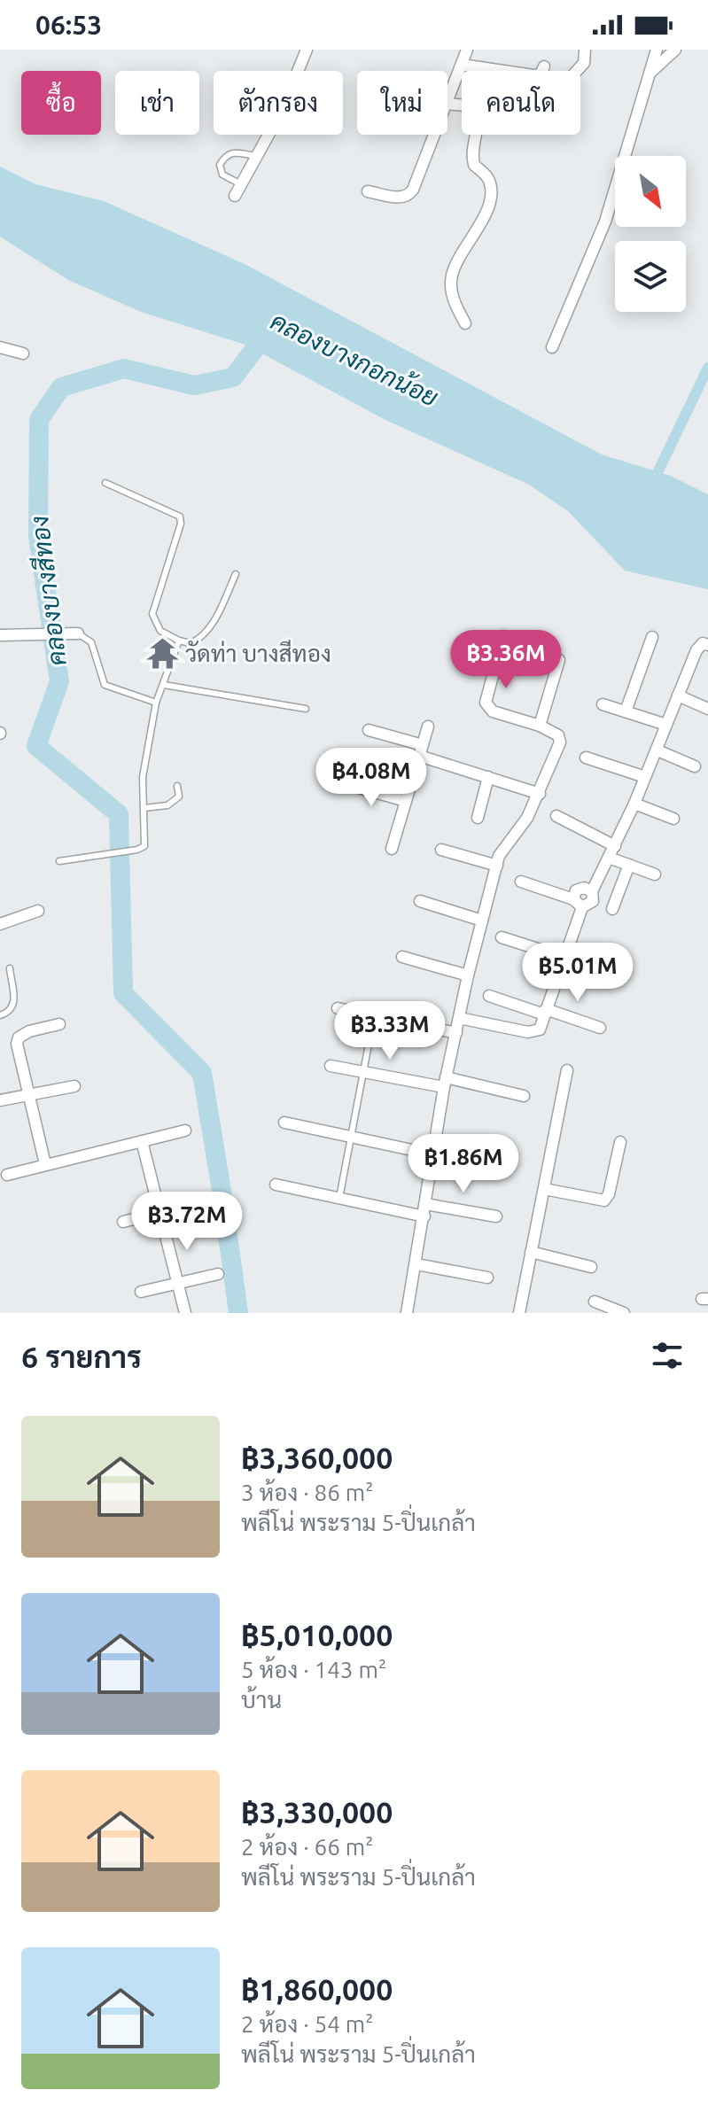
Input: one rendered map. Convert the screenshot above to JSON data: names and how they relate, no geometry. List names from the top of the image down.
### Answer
{
  "water": ["คลองบางกอกน้อย", "คลองบางสีทอง"],
  "places": {
    "temple": ["วัดท่า บางสีทอง"]
  },
  "north": "bottom right",
  "page": {
    "status": "06:53",
    "chip": [
      "ซื้อ",
      "เช่า",
      "ตัวกรอง",
      "ใหม่",
      "คอนโด"
    ],
    "price": [
      "฿3.36M",
      "฿4.08M",
      "฿5.01M",
      "฿3.33M",
      "฿1.86M",
      "฿3.72M"
    ],
    "heading": "6 รายการ",
    "list": [
      {
        "name": "฿3,360,000",
        "note": "3 ห้อง · 86 m² · พลีโน่ พระราม 5-ปิ่นเกล้า"
      },
      {
        "name": "฿5,010,000",
        "note": "5 ห้อง · 143 m² · บ้าน"
      },
      {
        "name": "฿3,330,000",
        "note": "2 ห้อง · 66 m² · พลีโน่ พระราม 5-ปิ่นเกล้า"
      },
      {
        "name": "฿1,860,000",
        "note": "2 ห้อง · 54 m² · พลีโน่ พระราม 5-ปิ่นเกล้า"
      }
    ]
  }
}
